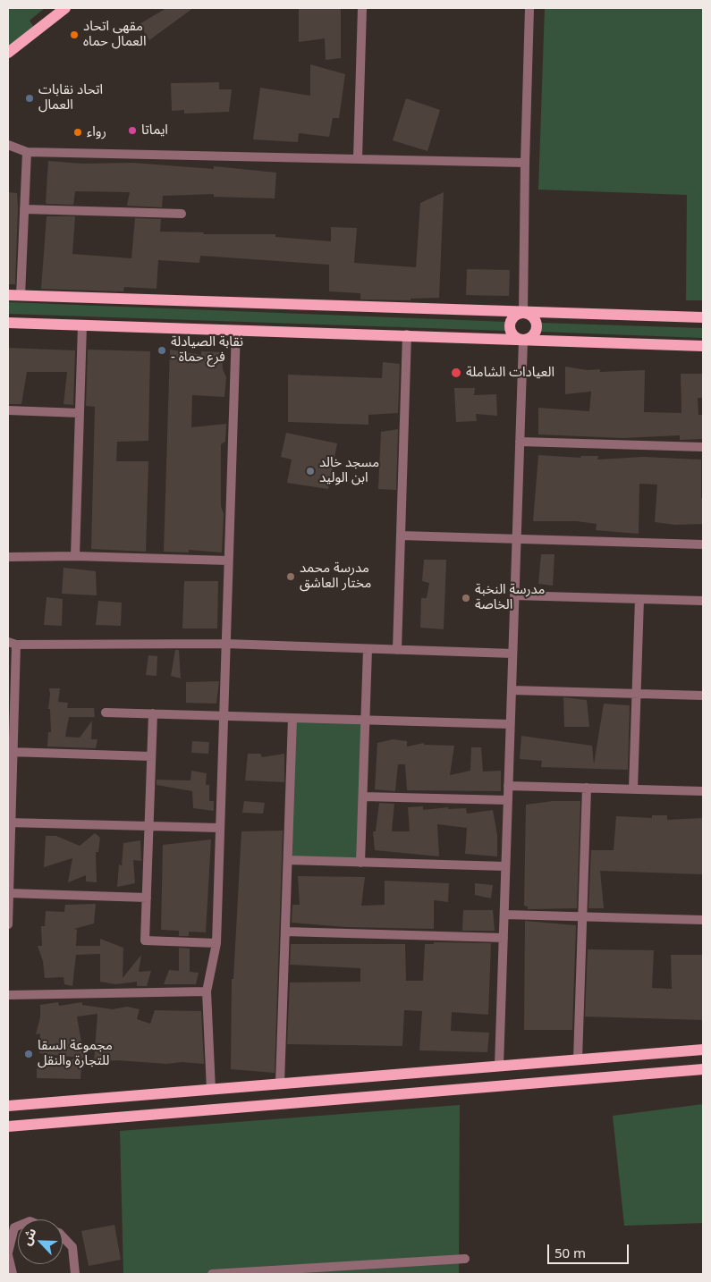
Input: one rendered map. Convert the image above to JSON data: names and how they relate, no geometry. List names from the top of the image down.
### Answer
{
  "places": [
    "مقهى اتحاد العمال حماه",
    "اتحاد نقابات العمال",
    "ايماتا",
    "رواء",
    "نقابة الصيادلة - فرع حماة",
    "العيادات الشاملة",
    "مسجد خالد ابن الوليد",
    "مدرسة محمد مختار العاشق",
    "مدرسة النخبة الخاصة",
    "مجموعة السقا للتجارة والنقل"
  ],
  "scale_bar": "50 m",
  "north": "top left"
}
